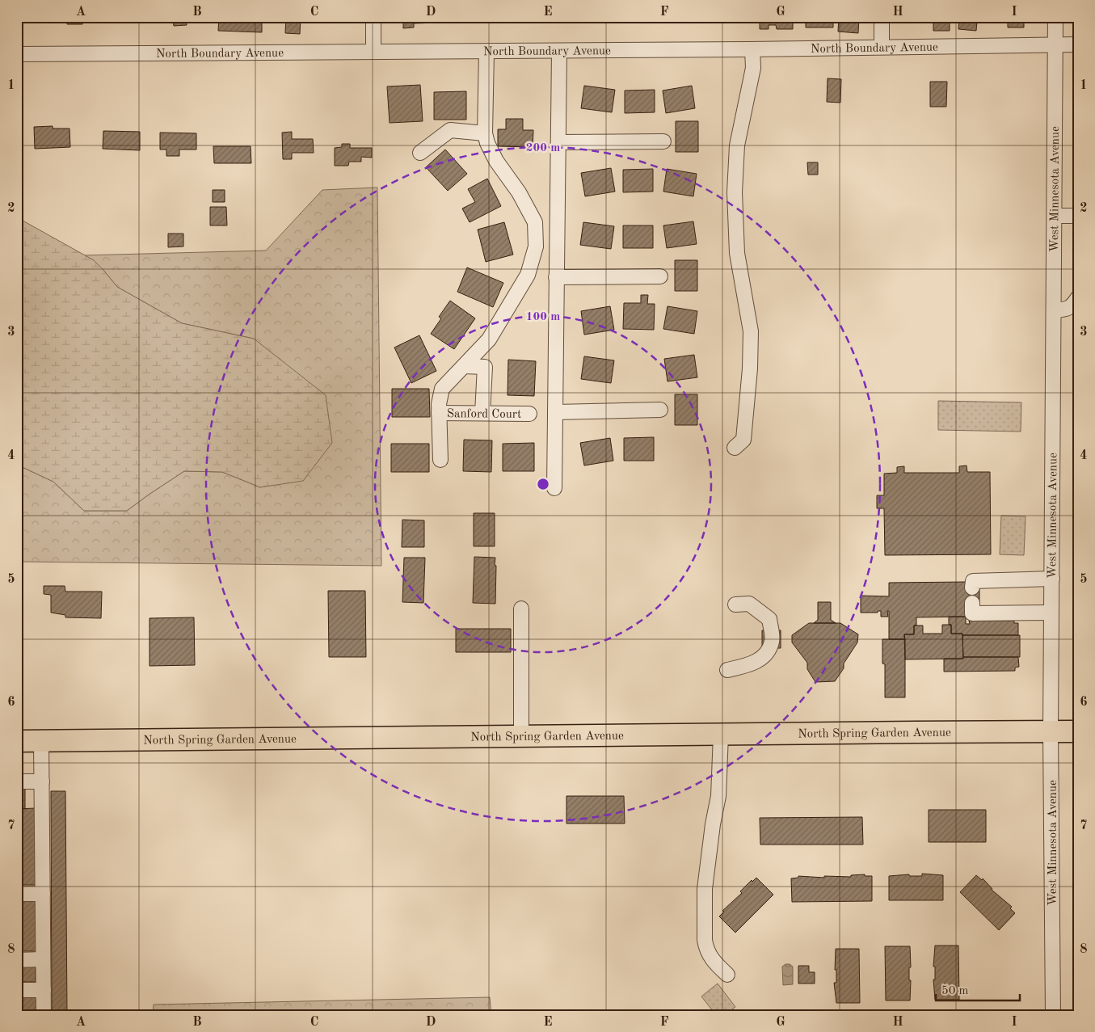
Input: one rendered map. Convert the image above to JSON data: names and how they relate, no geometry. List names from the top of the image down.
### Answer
{
  "streets": {
    "highway": ["North Spring Garden Avenue"],
    "street": ["North Boundary Avenue", "West Minnesota Avenue", "Sanford Court"]
  },
  "crossings": [
    ["North Boundary Avenue", "West Minnesota Avenue"],
    ["West Minnesota Avenue", "North Spring Garden Avenue"]
  ],
  "scale_bar": "50 m",
  "grid": {
    "columns": [
      "A",
      "B",
      "C",
      "D",
      "E",
      "F",
      "G",
      "H",
      "I"
    ],
    "rows": [
      "1",
      "2",
      "3",
      "4",
      "5",
      "6",
      "7",
      "8"
    ]
  },
  "rings": ["200 m", "100 m"]
}
